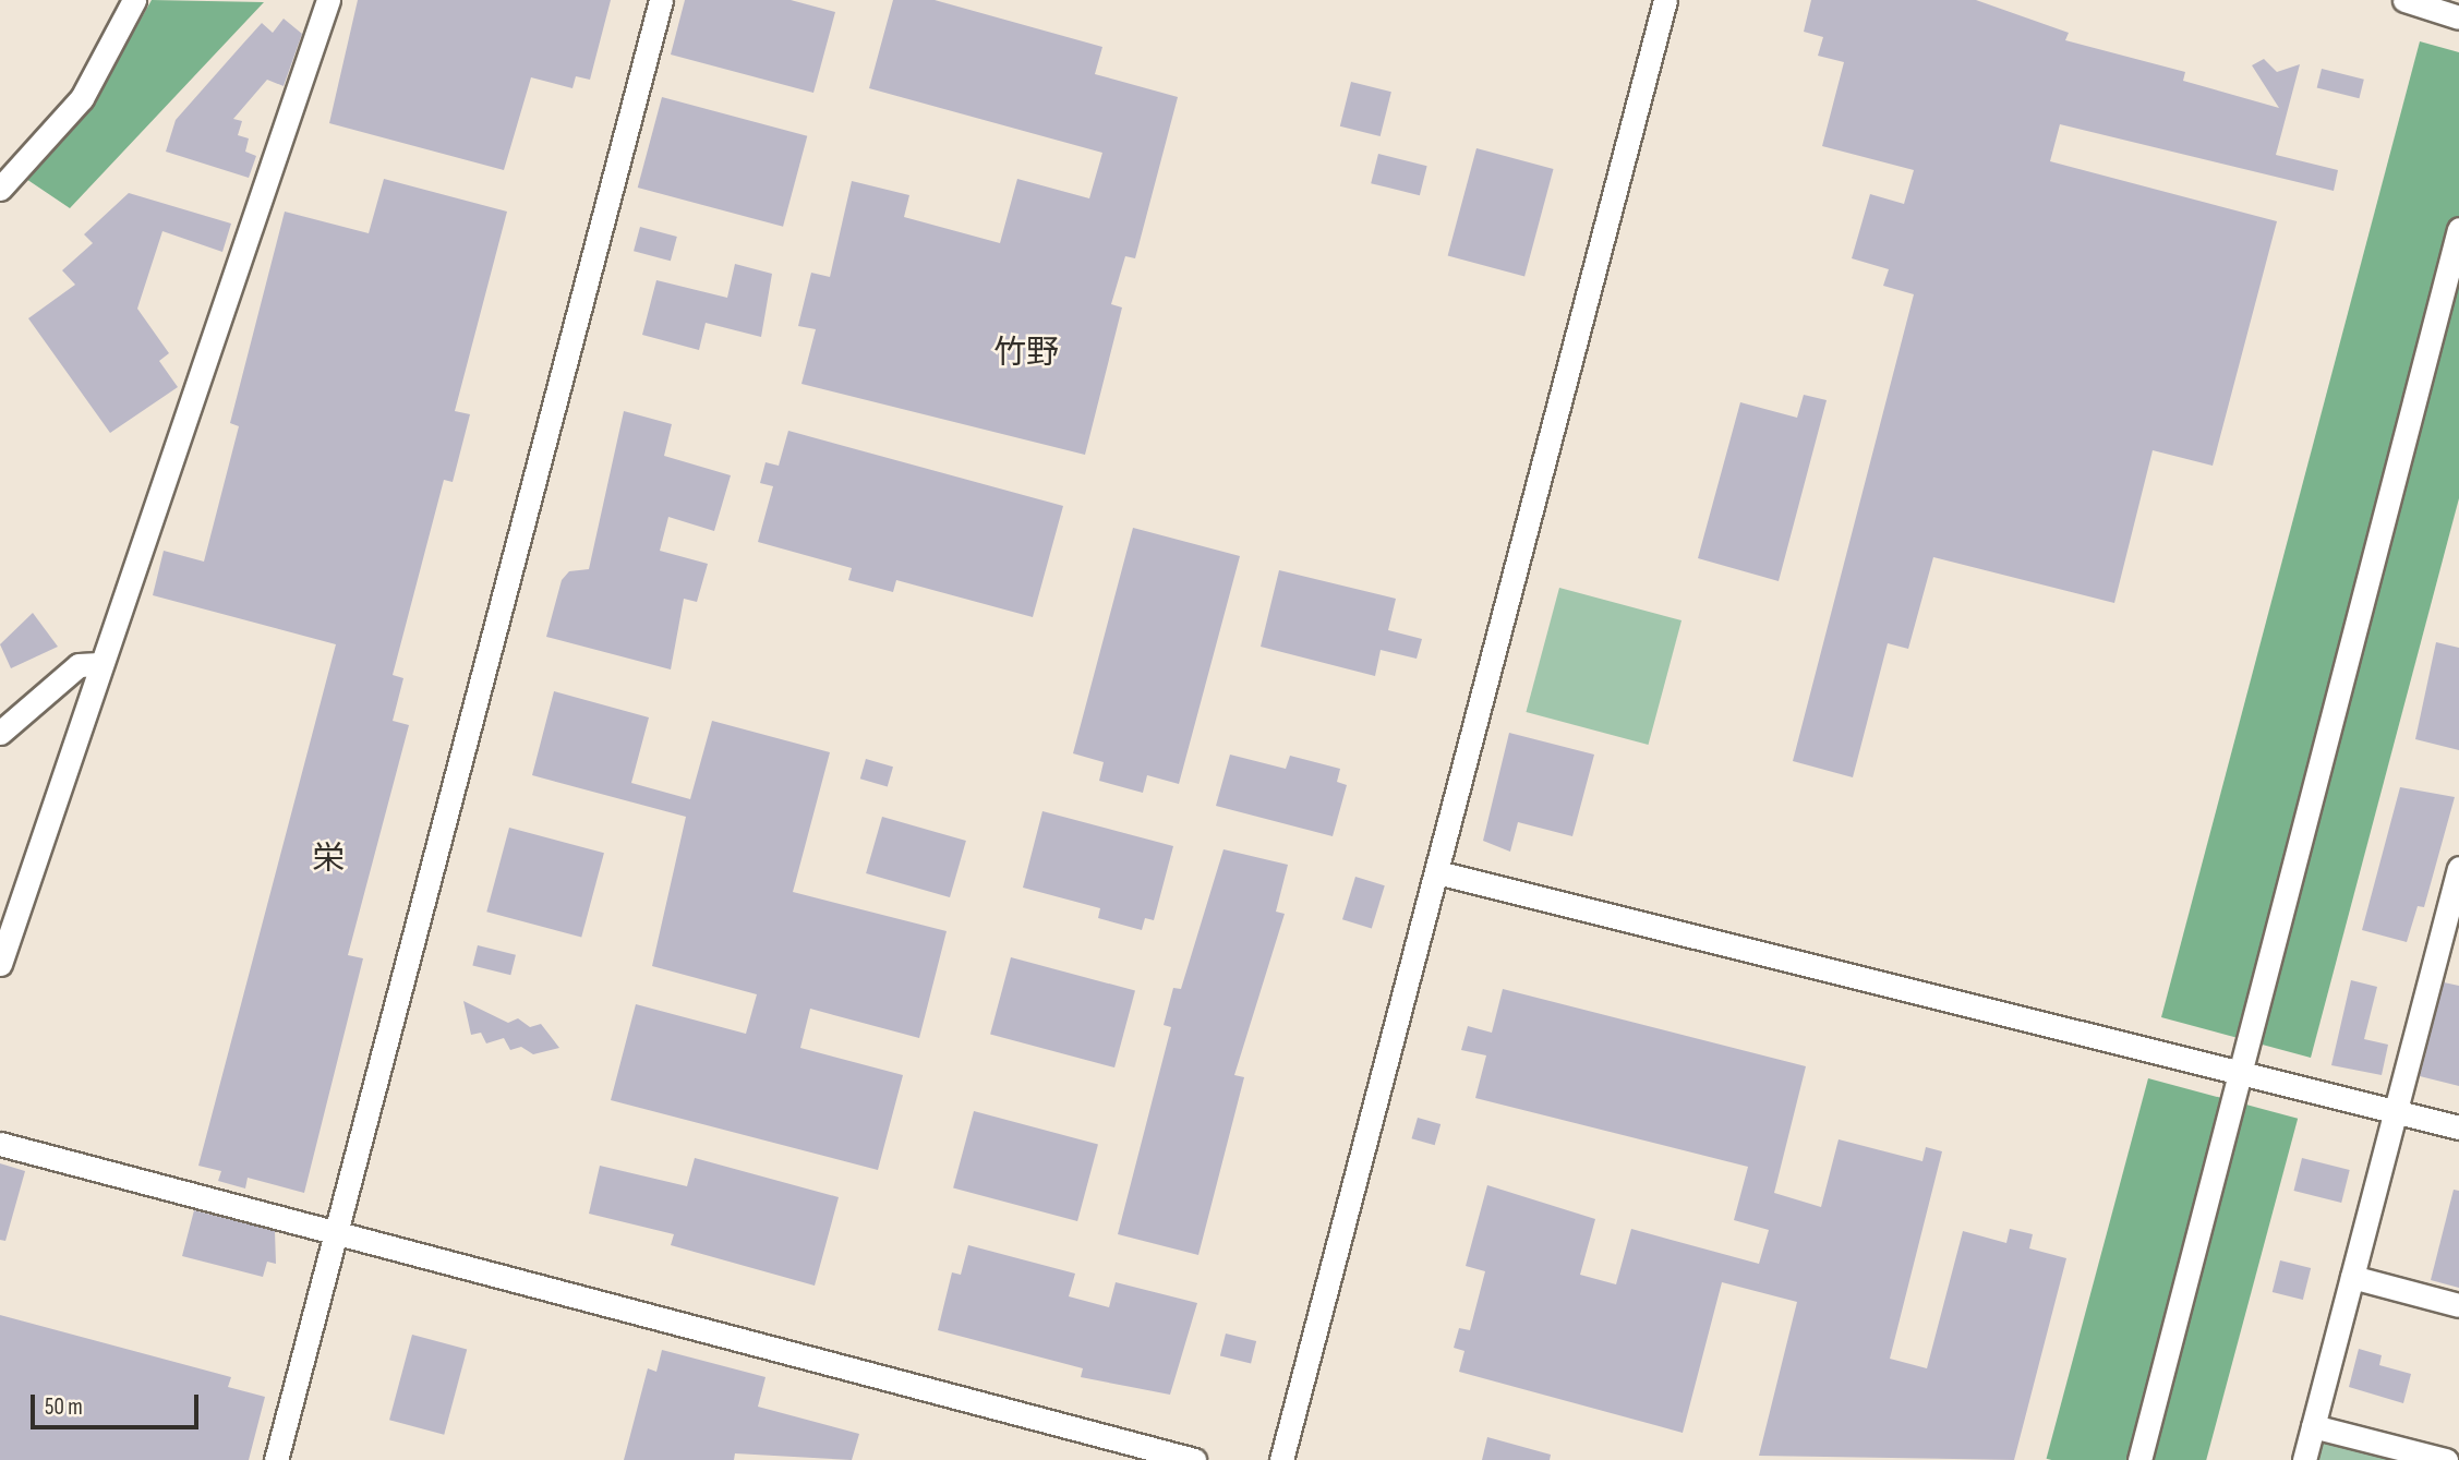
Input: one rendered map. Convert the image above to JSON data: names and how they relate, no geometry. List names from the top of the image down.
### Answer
{
  "districts": ["竹野", "栄"],
  "scale_bar": "50 m"
}
